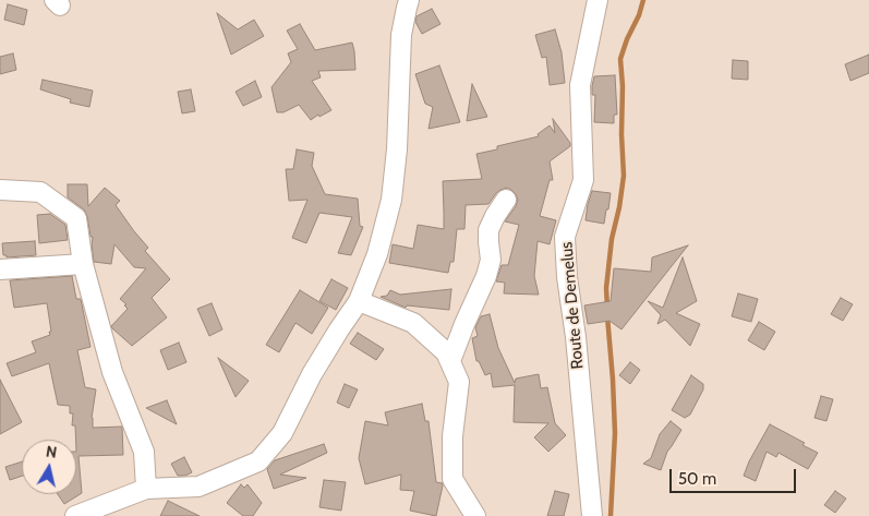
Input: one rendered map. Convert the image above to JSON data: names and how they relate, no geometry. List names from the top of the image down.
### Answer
{
  "streets": {
    "street": ["Route de Demelus"]
  },
  "scale_bar": "50 m",
  "north": "top"
}
